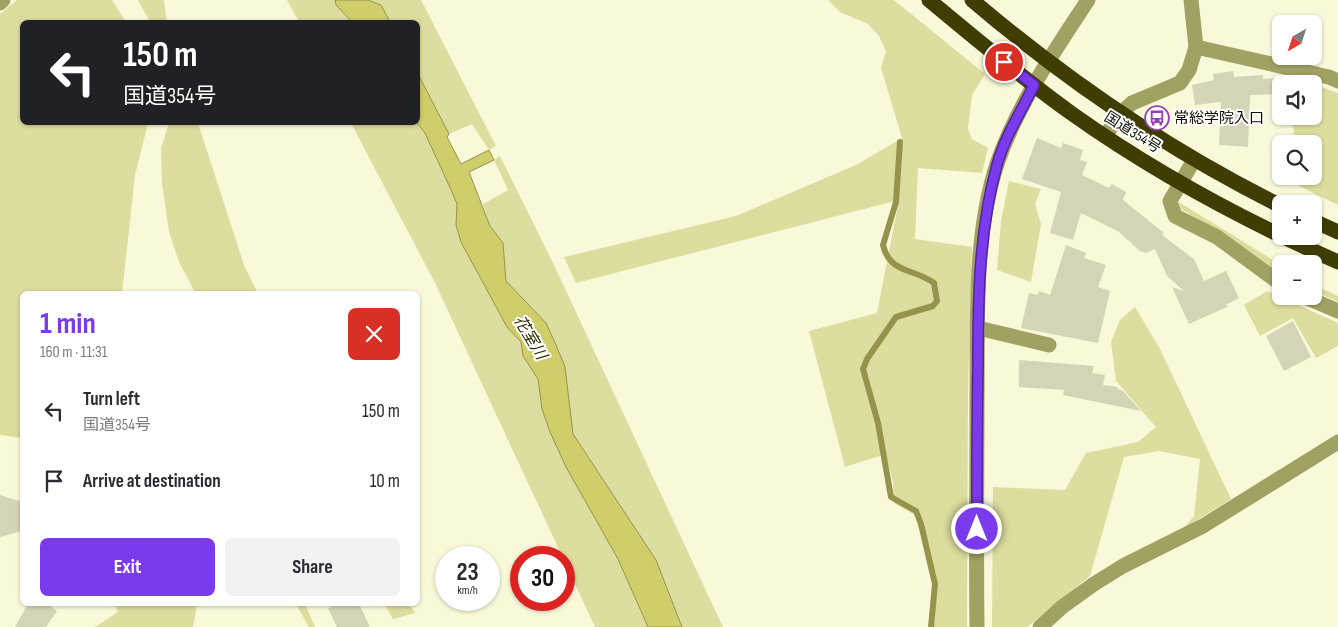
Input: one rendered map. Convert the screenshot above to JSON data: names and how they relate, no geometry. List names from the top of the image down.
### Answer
{
  "streets": {
    "highway": ["国道354号"]
  },
  "water": ["花室川"],
  "places": {
    "bus stop": ["常総学院入口"]
  },
  "north": "bottom left",
  "page": {
    "map_buttons": ["+", "−"],
    "turn": ["150 m", "国道354号"],
    "heading": ["1 min", "160 m · 11:31"],
    "list": [
      {
        "name": "Turn left",
        "note": "国道354号",
        "value": "150 m"
      },
      {
        "name": "Arrive at destination",
        "value": "10 m"
      }
    ],
    "buttons": ["Exit", "Share"],
    "speed": "23 km/h",
    "limit": "30"
  }
}
